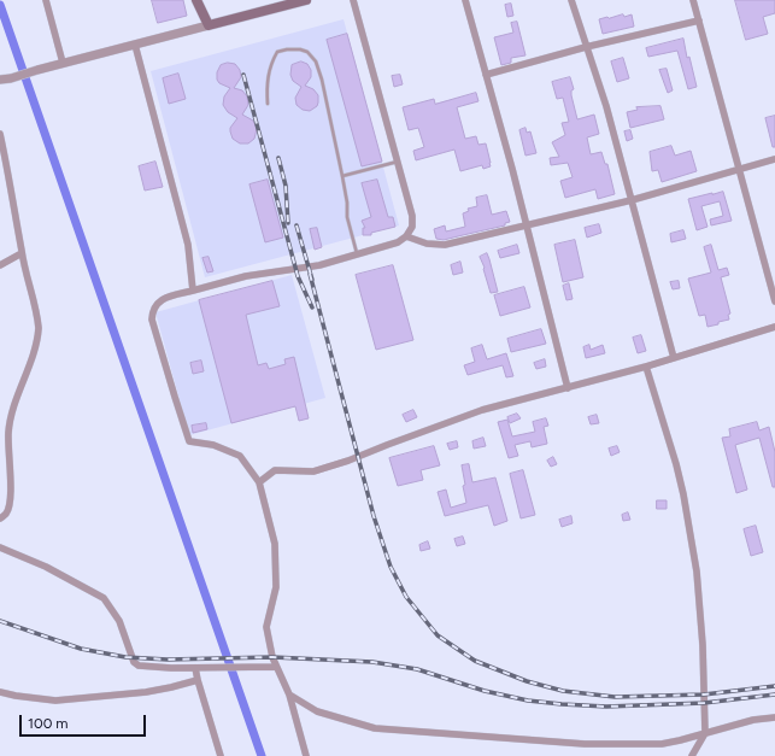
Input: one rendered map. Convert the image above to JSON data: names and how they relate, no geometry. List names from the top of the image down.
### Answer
{
  "scale_bar": "100 m"
}
